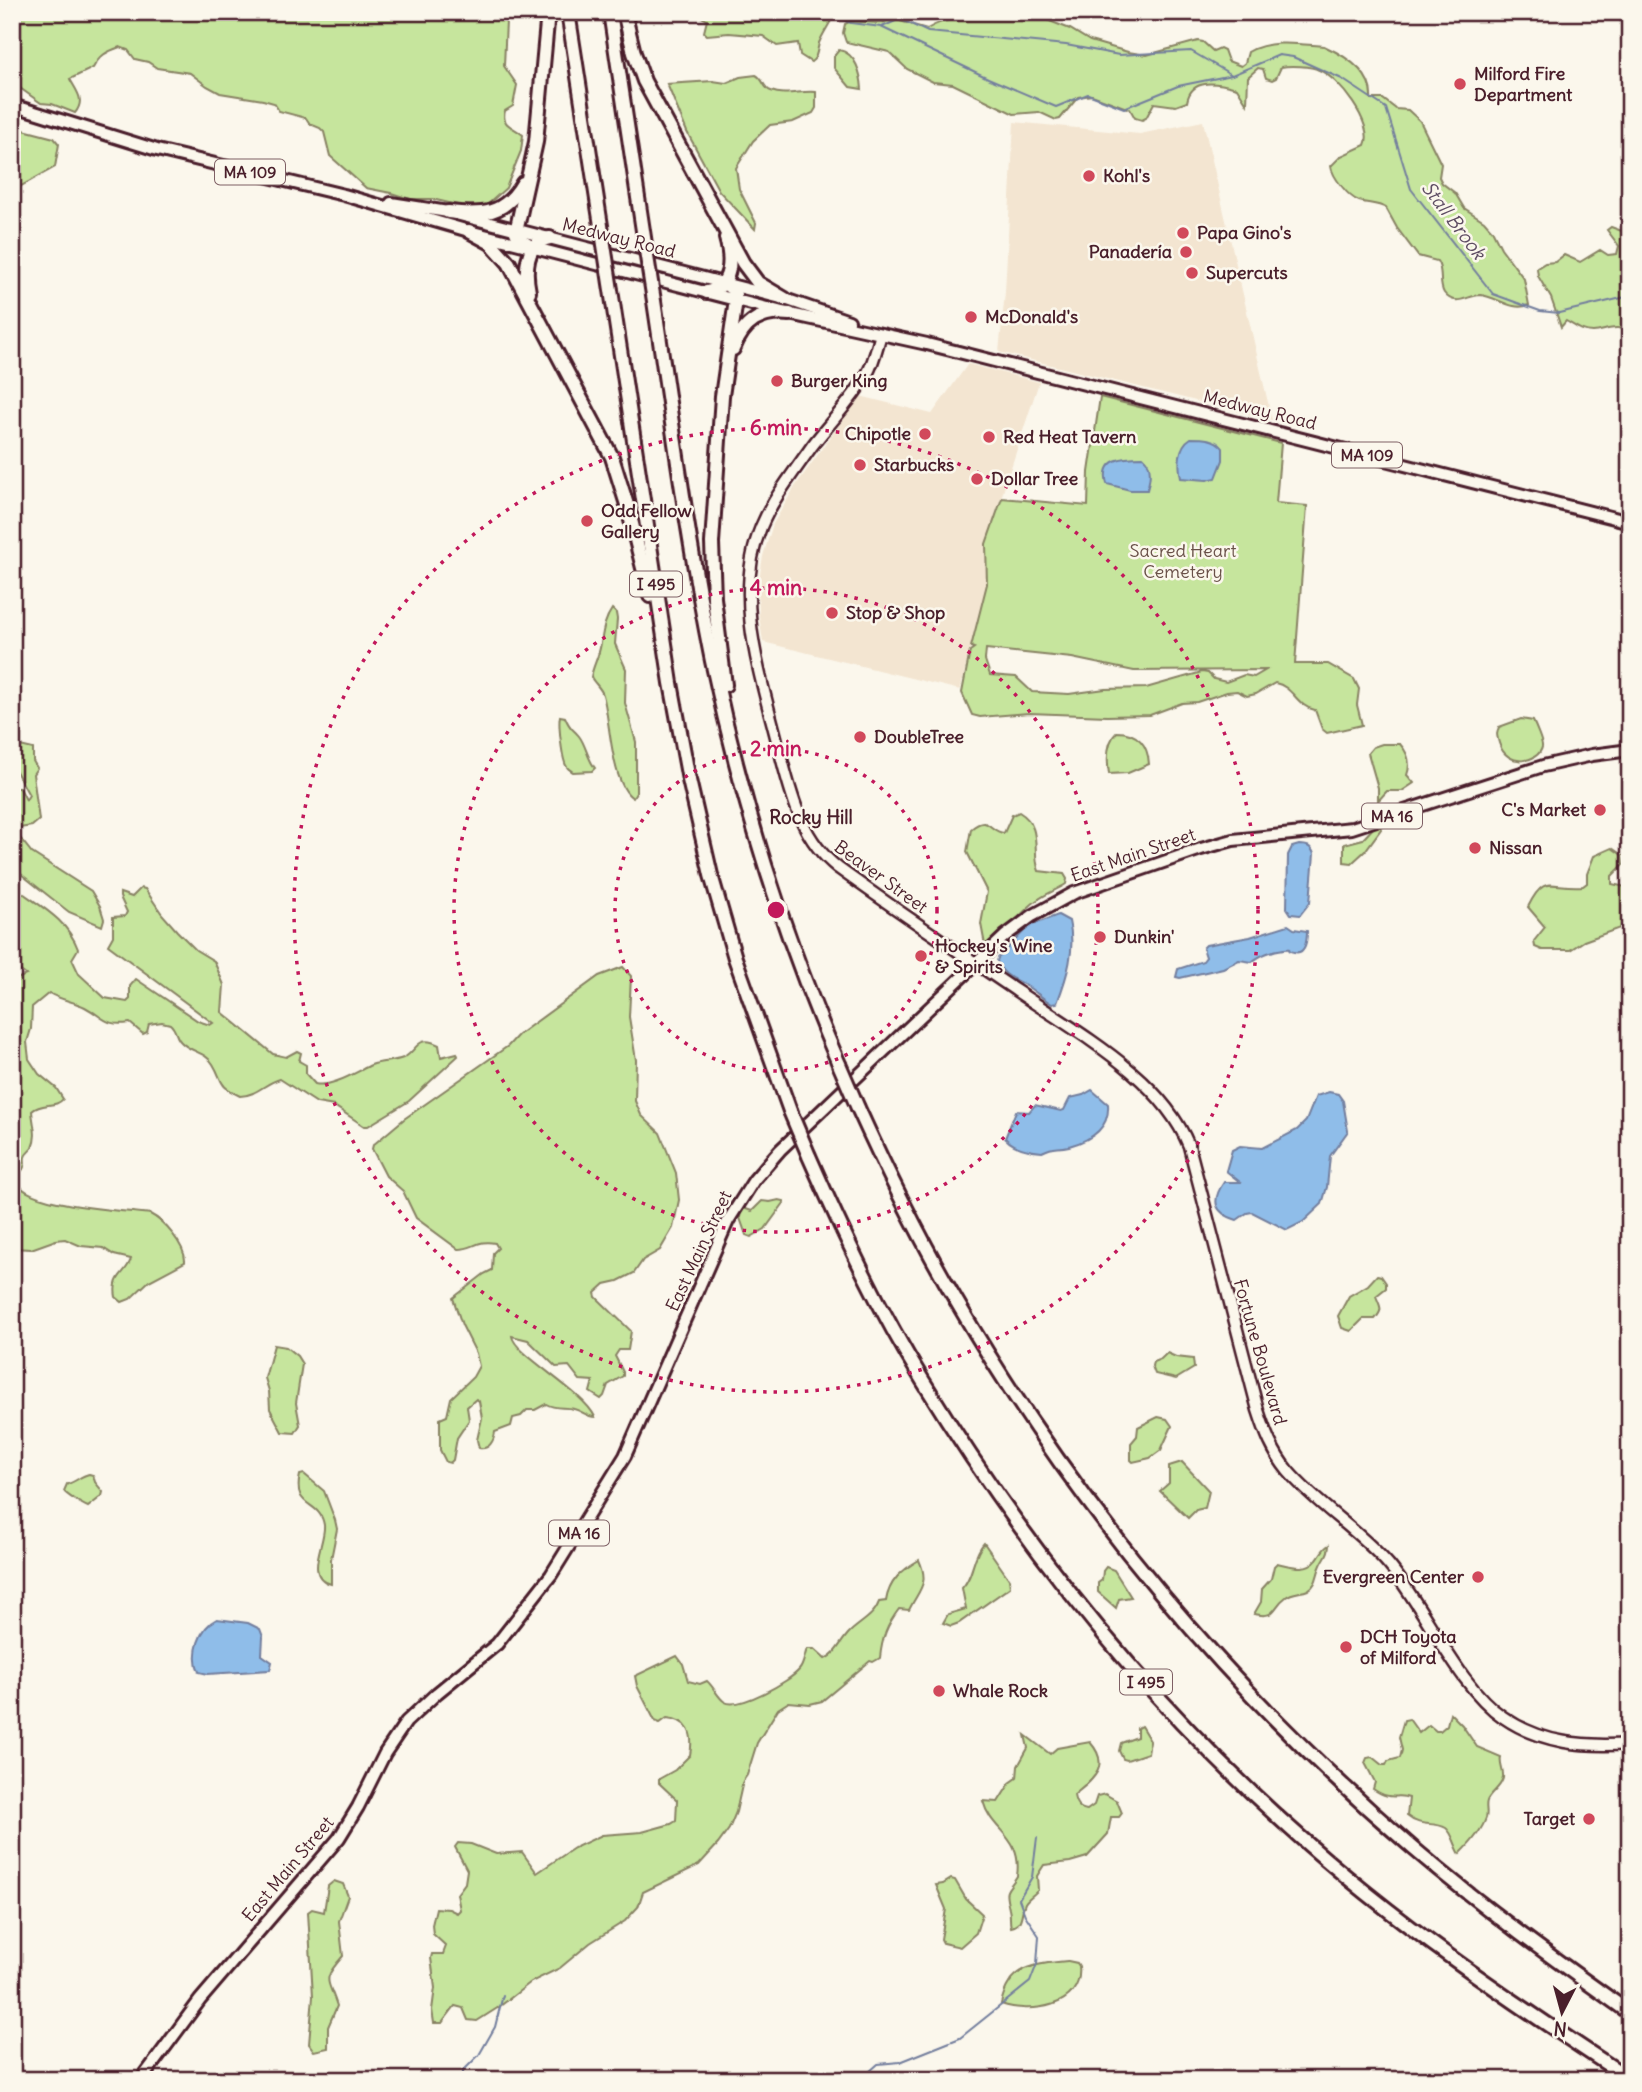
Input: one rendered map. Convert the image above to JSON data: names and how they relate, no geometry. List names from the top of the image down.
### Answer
{
  "streets": {
    "highway": ["I 495"],
    "main road": [
      "MA 109",
      "Medway Road",
      "MA 16",
      "East Main Street",
      "Beaver Street",
      "Fortune Boulevard"
    ]
  },
  "crossings": [
    ["Medway Road", "Beaver Street"],
    ["East Main Street", "Beaver Street"],
    ["East Main Street", "Fortune Boulevard"],
    ["Beaver Street", "Fortune Boulevard"]
  ],
  "districts": ["Rocky Hill"],
  "water": ["Stall Brook"],
  "parks": ["Sacred Heart Cemetery"],
  "places": [
    "Milford Fire Department",
    "Kohl's",
    "Papa Gino's",
    "Panadería",
    "Supercuts",
    "McDonald's",
    "Burger King",
    "Chipotle",
    "Red Heat Tavern",
    "Starbucks",
    "Dollar Tree",
    "Odd Fellow Gallery",
    "Stop & Shop",
    "DoubleTree",
    "C's Market",
    "Nissan",
    "Dunkin'",
    "Hockey's Wine & Spirits",
    "Evergreen Center",
    "DCH Toyota of Milford",
    "Whale Rock",
    "Target"
  ],
  "north": "bottom",
  "rings": ["6 min", "4 min", "2 min"]
}
